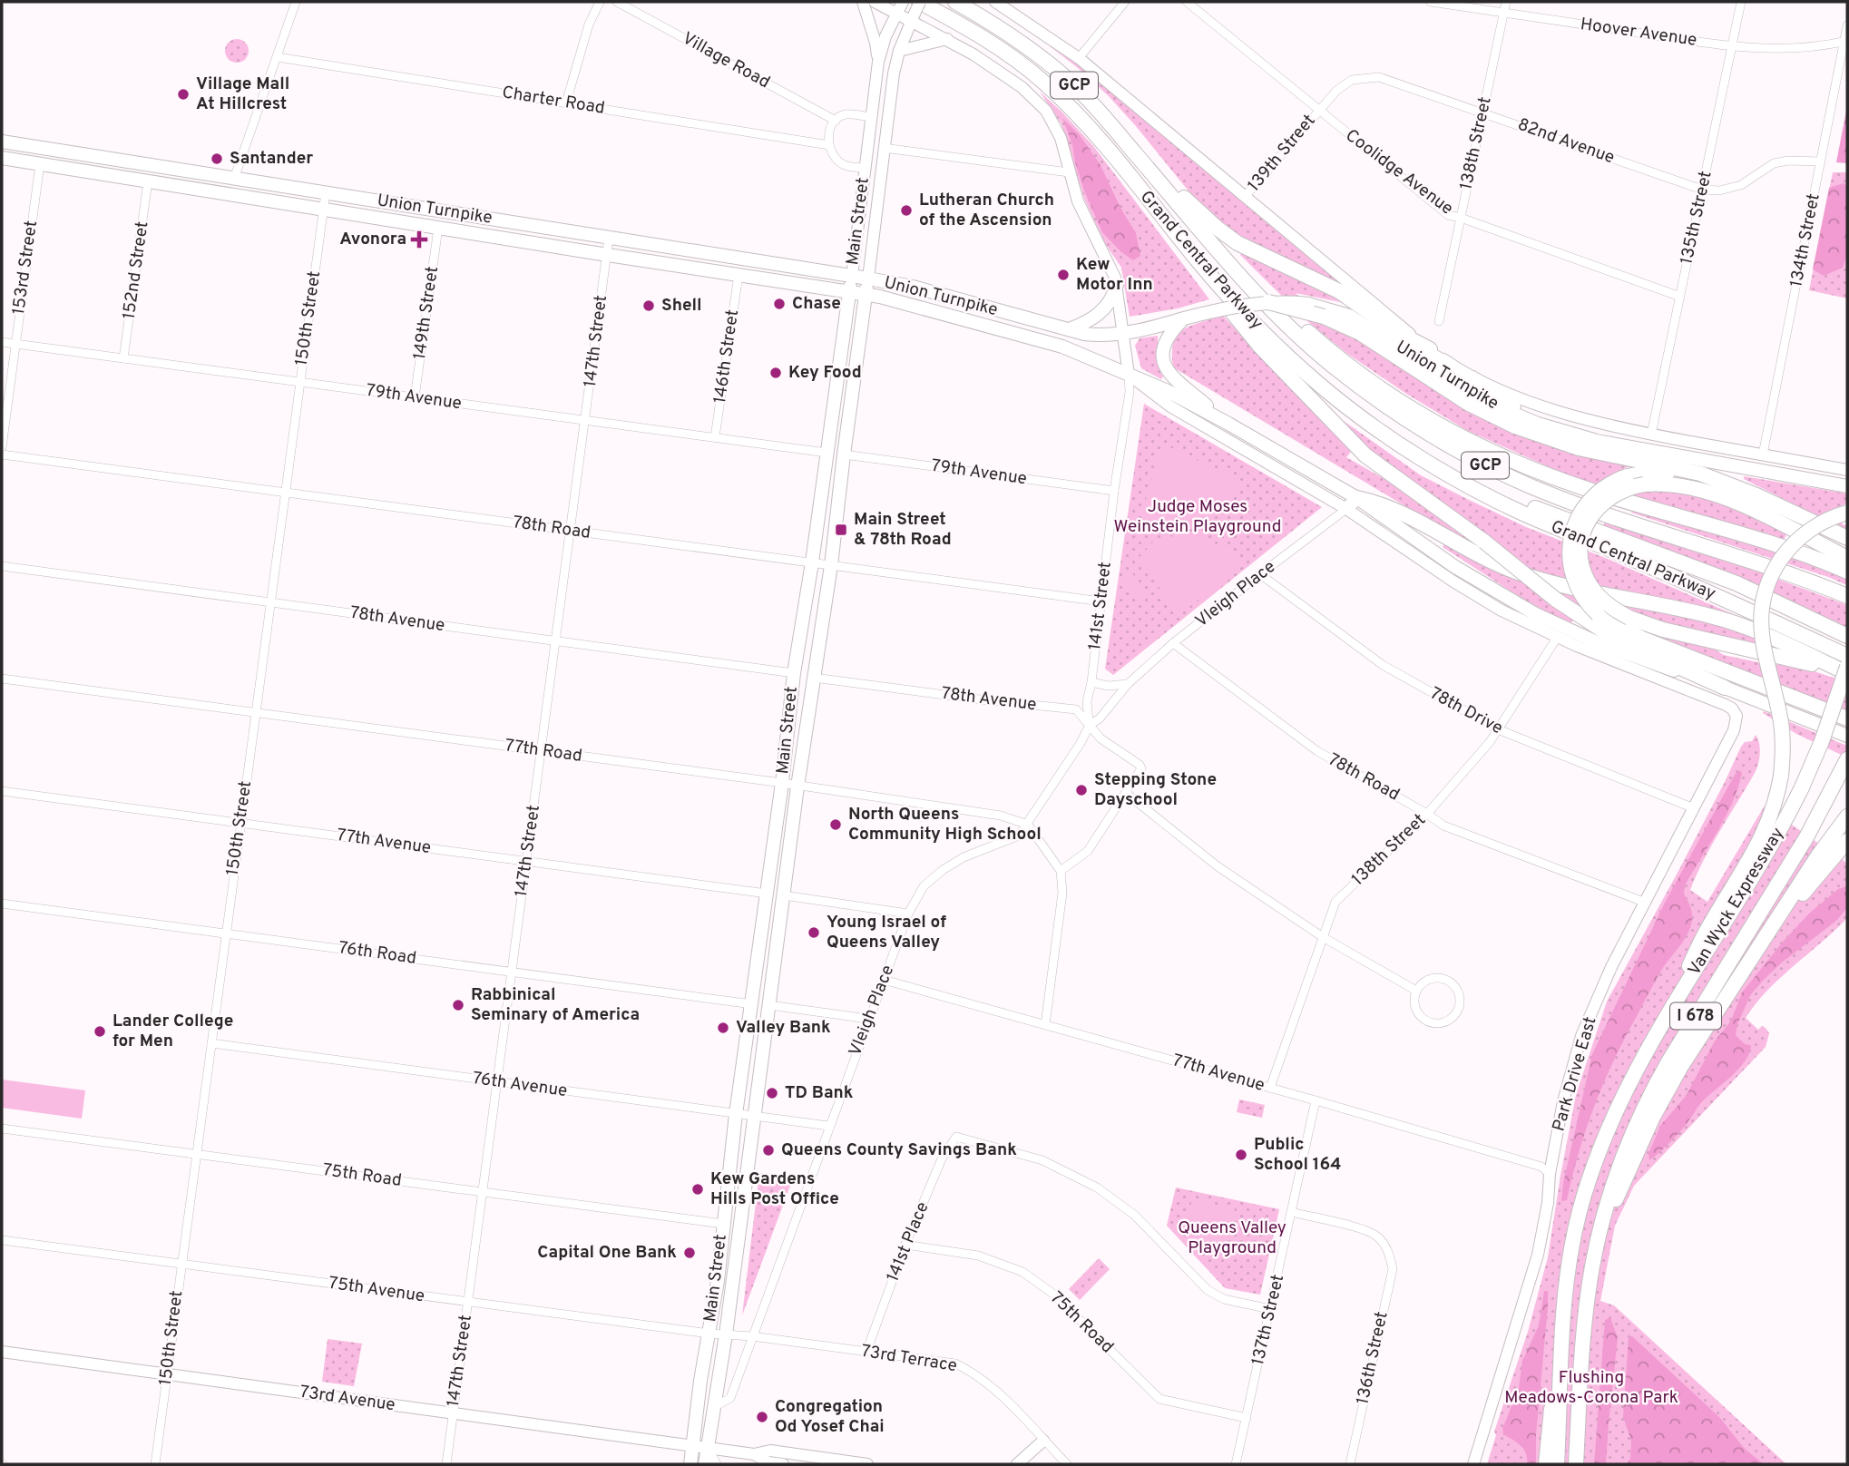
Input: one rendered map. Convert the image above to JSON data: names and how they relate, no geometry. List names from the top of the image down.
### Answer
{
  "streets": {
    "highway": [
      "GCP",
      "Grand Central Parkway",
      "Van Wyck Expressway",
      "I 678"
    ],
    "main road": ["Union Turnpike", "Main Street"],
    "street": [
      "Hoover Avenue",
      "Village Road",
      "Charter Road",
      "82nd Avenue",
      "138th Street",
      "139th Street",
      "Coolidge Avenue",
      "135th Street",
      "134th Street",
      "153rd Street",
      "152nd Street",
      "149th Street",
      "150th Street",
      "147th Street",
      "146th Street",
      "79th Avenue",
      "78th Road",
      "Vleigh Place",
      "141st Street",
      "78th Avenue",
      "78th Drive",
      "77th Road",
      "77th Avenue",
      "76th Road",
      "Park Drive East",
      "76th Avenue",
      "75th Road",
      "141st Place",
      "75th Avenue",
      "137th Street",
      "136th Street",
      "73rd Terrace",
      "73rd Avenue"
    ]
  },
  "crossings": [
    ["Hoover Avenue", "138th Street"],
    ["Hoover Avenue", "135th Street"],
    ["Hoover Avenue", "134th Street"],
    ["82nd Avenue", "138th Street"],
    ["82nd Avenue", "139th Street"],
    ["82nd Avenue", "Coolidge Avenue"],
    ["82nd Avenue", "135th Street"],
    ["82nd Avenue", "134th Street"],
    ["138th Street", "Coolidge Avenue"],
    ["138th Street", "Union Turnpike"],
    ["138th Street", "78th Road"],
    ["138th Street", "78th Drive"],
    ["138th Street", "77th Avenue"],
    ["139th Street", "Coolidge Avenue"],
    ["Coolidge Avenue", "135th Street"],
    ["Union Turnpike", "135th Street"],
    ["Union Turnpike", "Main Street"],
    ["Union Turnpike", "134th Street"],
    ["Union Turnpike", "Grand Central Parkway"],
    ["Union Turnpike", "153rd Street"],
    ["Union Turnpike", "152nd Street"],
    ["Union Turnpike", "149th Street"],
    ["Union Turnpike", "150th Street"],
    ["Union Turnpike", "147th Street"],
    ["Union Turnpike", "146th Street"],
    ["Union Turnpike", "Vleigh Place"],
    ["Union Turnpike", "141st Street"],
    ["Union Turnpike", "Park Drive East"],
    ["Main Street", "Grand Central Parkway"],
    ["Main Street", "79th Avenue"],
    ["Main Street", "78th Road"],
    ["Main Street", "Vleigh Place"],
    ["Main Street", "78th Avenue"],
    ["Main Street", "77th Road"],
    ["Main Street", "77th Avenue"],
    ["Main Street", "76th Road"],
    ["Main Street", "76th Avenue"],
    ["Main Street", "75th Road"],
    ["Main Street", "75th Avenue"],
    ["Main Street", "73rd Avenue"],
    ["Grand Central Parkway", "141st Street"],
    ["153rd Street", "79th Avenue"],
    ["152nd Street", "79th Avenue"],
    ["149th Street", "79th Avenue"],
    ["150th Street", "79th Avenue"],
    ["150th Street", "78th Road"],
    ["150th Street", "78th Avenue"],
    ["150th Street", "77th Road"],
    ["150th Street", "77th Avenue"],
    ["150th Street", "76th Road"],
    ["150th Street", "76th Avenue"],
    ["150th Street", "75th Road"],
    ["150th Street", "75th Avenue"],
    ["150th Street", "73rd Avenue"],
    ["147th Street", "79th Avenue"],
    ["147th Street", "78th Road"],
    ["147th Street", "78th Avenue"],
    ["147th Street", "77th Road"],
    ["147th Street", "77th Avenue"],
    ["147th Street", "76th Road"],
    ["147th Street", "76th Avenue"],
    ["147th Street", "75th Road"],
    ["147th Street", "75th Avenue"],
    ["147th Street", "73rd Avenue"],
    ["146th Street", "79th Avenue"],
    ["79th Avenue", "141st Street"],
    ["78th Road", "Vleigh Place"],
    ["78th Road", "141st Street"],
    ["78th Road", "Park Drive East"],
    ["Vleigh Place", "141st Street"],
    ["Vleigh Place", "78th Avenue"],
    ["Vleigh Place", "78th Drive"],
    ["Vleigh Place", "77th Road"],
    ["Vleigh Place", "77th Avenue"],
    ["Vleigh Place", "76th Avenue"],
    ["Vleigh Place", "75th Avenue"],
    ["Vleigh Place", "73rd Terrace"],
    ["141st Street", "78th Avenue"],
    ["78th Drive", "Park Drive East"],
    ["77th Avenue", "Park Drive East"],
    ["77th Avenue", "137th Street"],
    ["75th Road", "141st Place"],
    ["75th Road", "137th Street"],
    ["141st Place", "137th Street"],
    ["141st Place", "73rd Terrace"],
    ["75th Avenue", "73rd Terrace"],
    ["137th Street", "136th Street"]
  ],
  "parks": ["Judge Moses Weinstein Playground", "Queens Valley Playground", "Flushing Meadows-Corona Park"],
  "places": {
    "other": [
      "Village Mall At Hillcrest",
      "Santander",
      "Lutheran Church of the Ascension",
      "Kew Motor Inn",
      "Chase",
      "Shell",
      "Key Food",
      "Stepping Stone Dayschool",
      "North Queens Community High School",
      "Young Israel of Queens Valley",
      "Rabbinical Seminary of America",
      "Valley Bank",
      "Lander College for Men",
      "TD Bank",
      "Queens County Savings Bank",
      "Public School 164",
      "Kew Gardens Hills Post Office",
      "Capital One Bank",
      "Congregation Od Yosef Chai"
    ],
    "health": ["Avonora"],
    "transit": ["Main Street & 78th Road"]
  }
}
